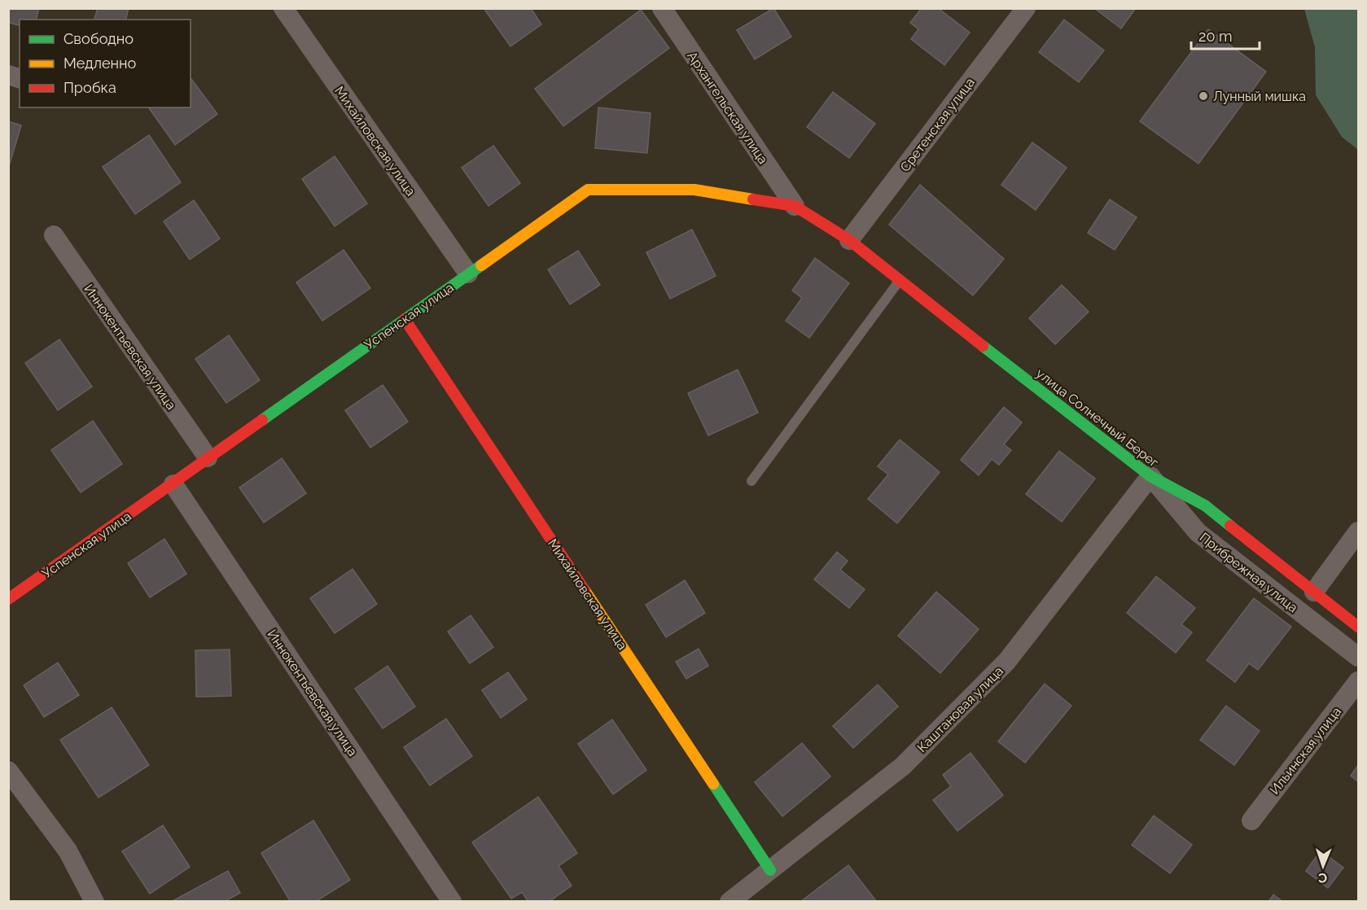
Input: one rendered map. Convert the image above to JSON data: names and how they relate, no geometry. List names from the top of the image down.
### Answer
{
  "streets": {
    "street": [
      "Архангельская улица",
      "Сретенская улица",
      "Михайловская улица",
      "Успенская улица",
      "Иннокентьевская улица",
      "улица Солнечный Берег",
      "Прибрежная улица",
      "Каштановая улица",
      "Ильинская улица"
    ]
  },
  "crossings": [
    ["Архангельская улица", "Успенская улица"],
    ["Сретенская улица", "Успенская улица"],
    ["Сретенская улица", "улица Солнечный Берег"],
    ["Михайловская улица", "Успенская улица"],
    ["Михайловская улица", "Каштановая улица"],
    ["Успенская улица", "Иннокентьевская улица"],
    ["Успенская улица", "улица Солнечный Берег"],
    ["улица Солнечный Берег", "Прибрежная улица"],
    ["улица Солнечный Берег", "Каштановая улица"],
    ["Прибрежная улица", "Каштановая улица"]
  ],
  "places": ["Лунный мишка"],
  "legend": ["Свободно", "Медленно", "Пробка"],
  "scale_bar": "20 m",
  "north": "bottom"
}
